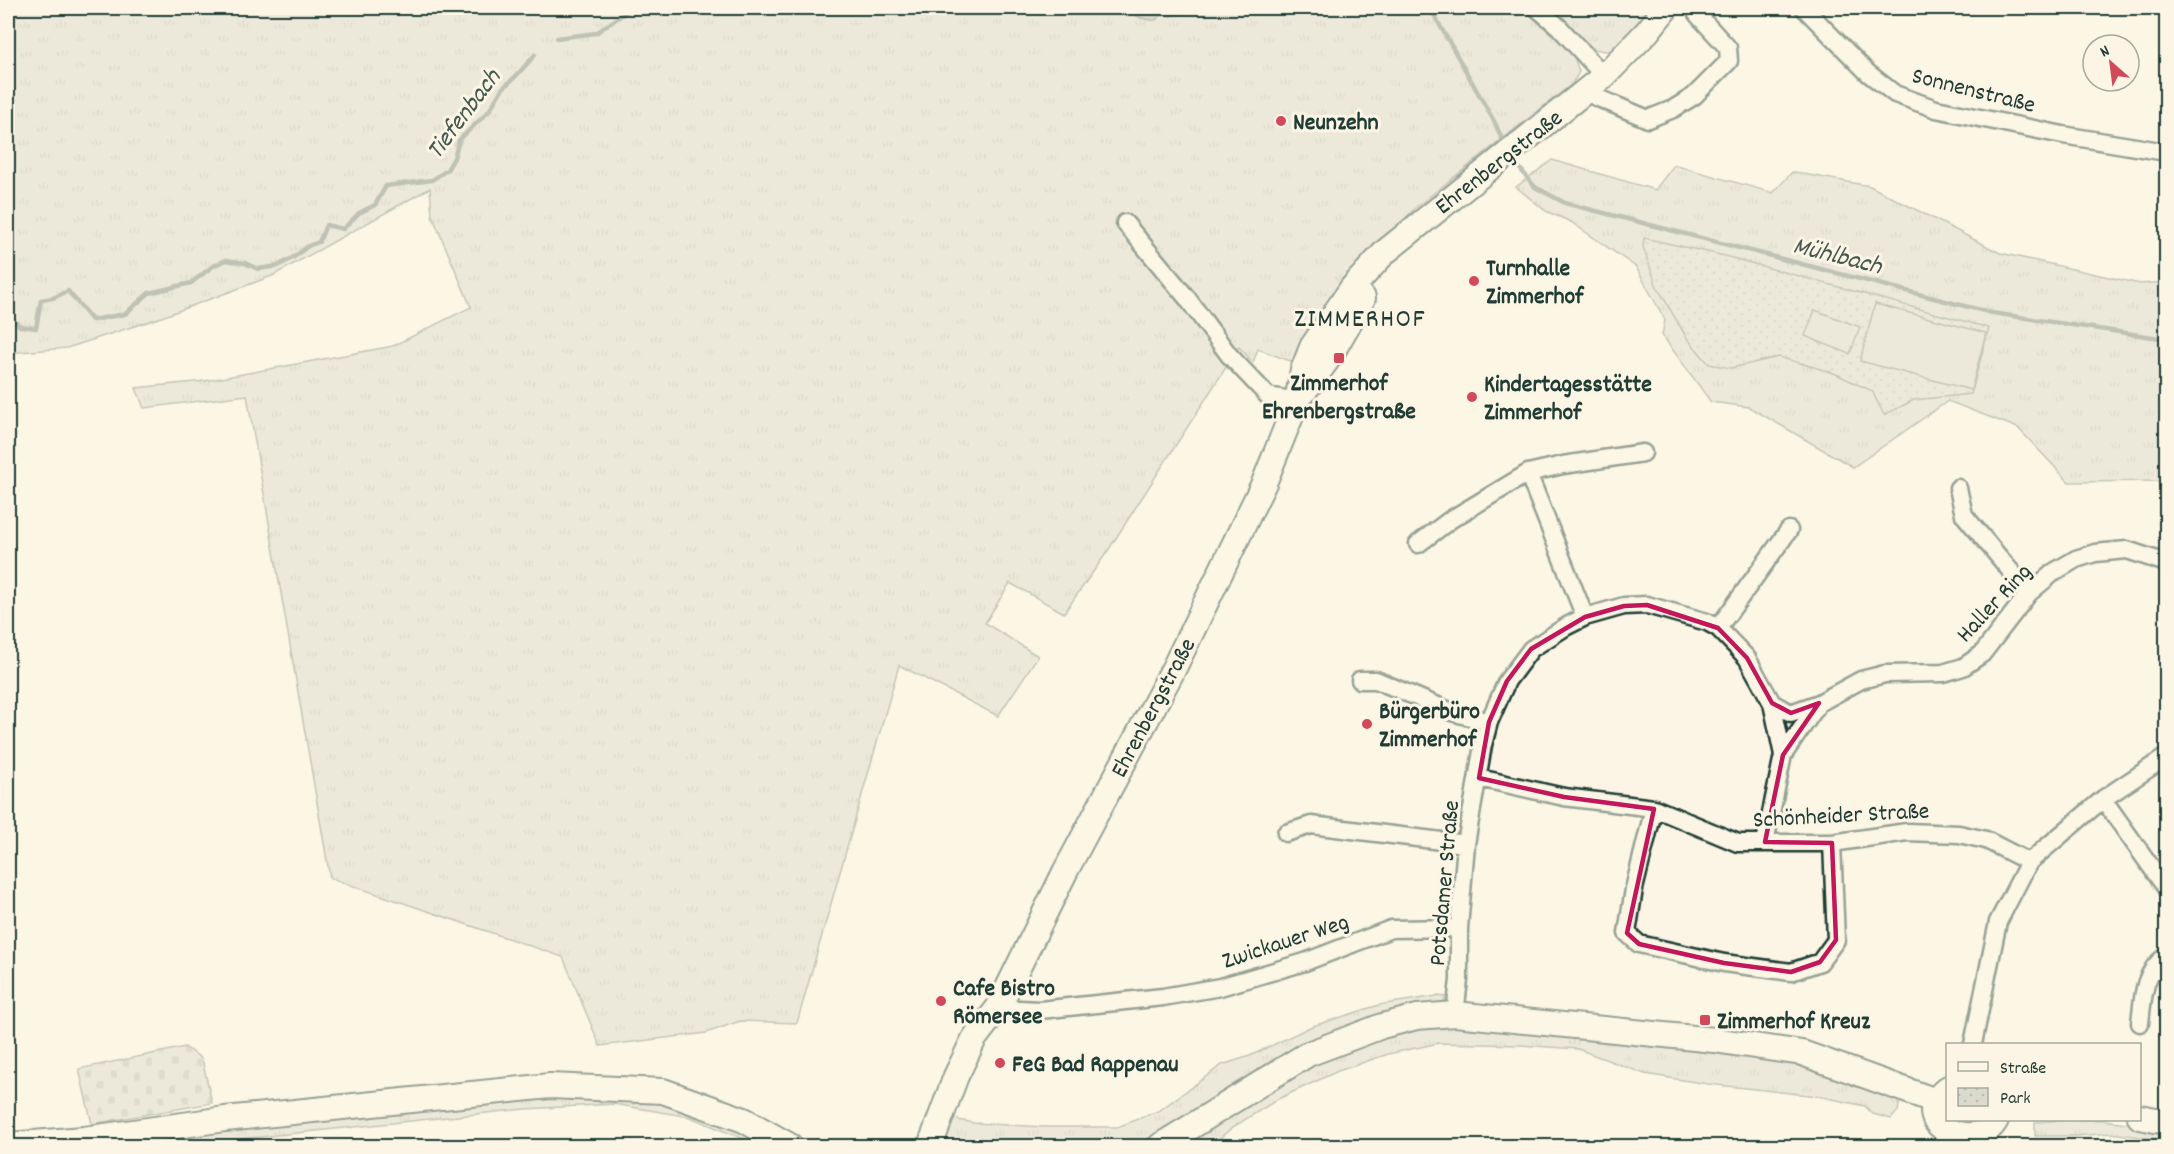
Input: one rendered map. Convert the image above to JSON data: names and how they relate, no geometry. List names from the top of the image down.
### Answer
{
  "streets": {
    "street": [
      "Sonnenstraße",
      "Ehrenbergstraße",
      "Haller Ring",
      "Schönheider Straße",
      "Potsdamer Straße",
      "Zwickauer Weg"
    ]
  },
  "crossings": [
    ["Ehrenbergstraße", "Zwickauer Weg"],
    ["Haller Ring", "Schönheider Straße"],
    ["Haller Ring", "Potsdamer Straße"],
    ["Schönheider Straße", "Potsdamer Straße"],
    ["Potsdamer Straße", "Zwickauer Weg"]
  ],
  "districts": ["ZIMMERHOF"],
  "water": ["Tiefenbach", "Mühlbach"],
  "places": {
    "other": [
      "Neunzehn",
      "Turnhalle Zimmerhof",
      "Kindertagesstätte Zimmerhof",
      "Bürgerbüro Zimmerhof",
      "Cafe Bistro Römersee",
      "FeG Bad Rappenau"
    ],
    "transit": ["Zimmerhof Ehrenbergstraße", "Zimmerhof Kreuz"]
  },
  "legend": ["Straße", "Park"],
  "north": "top left"
}
